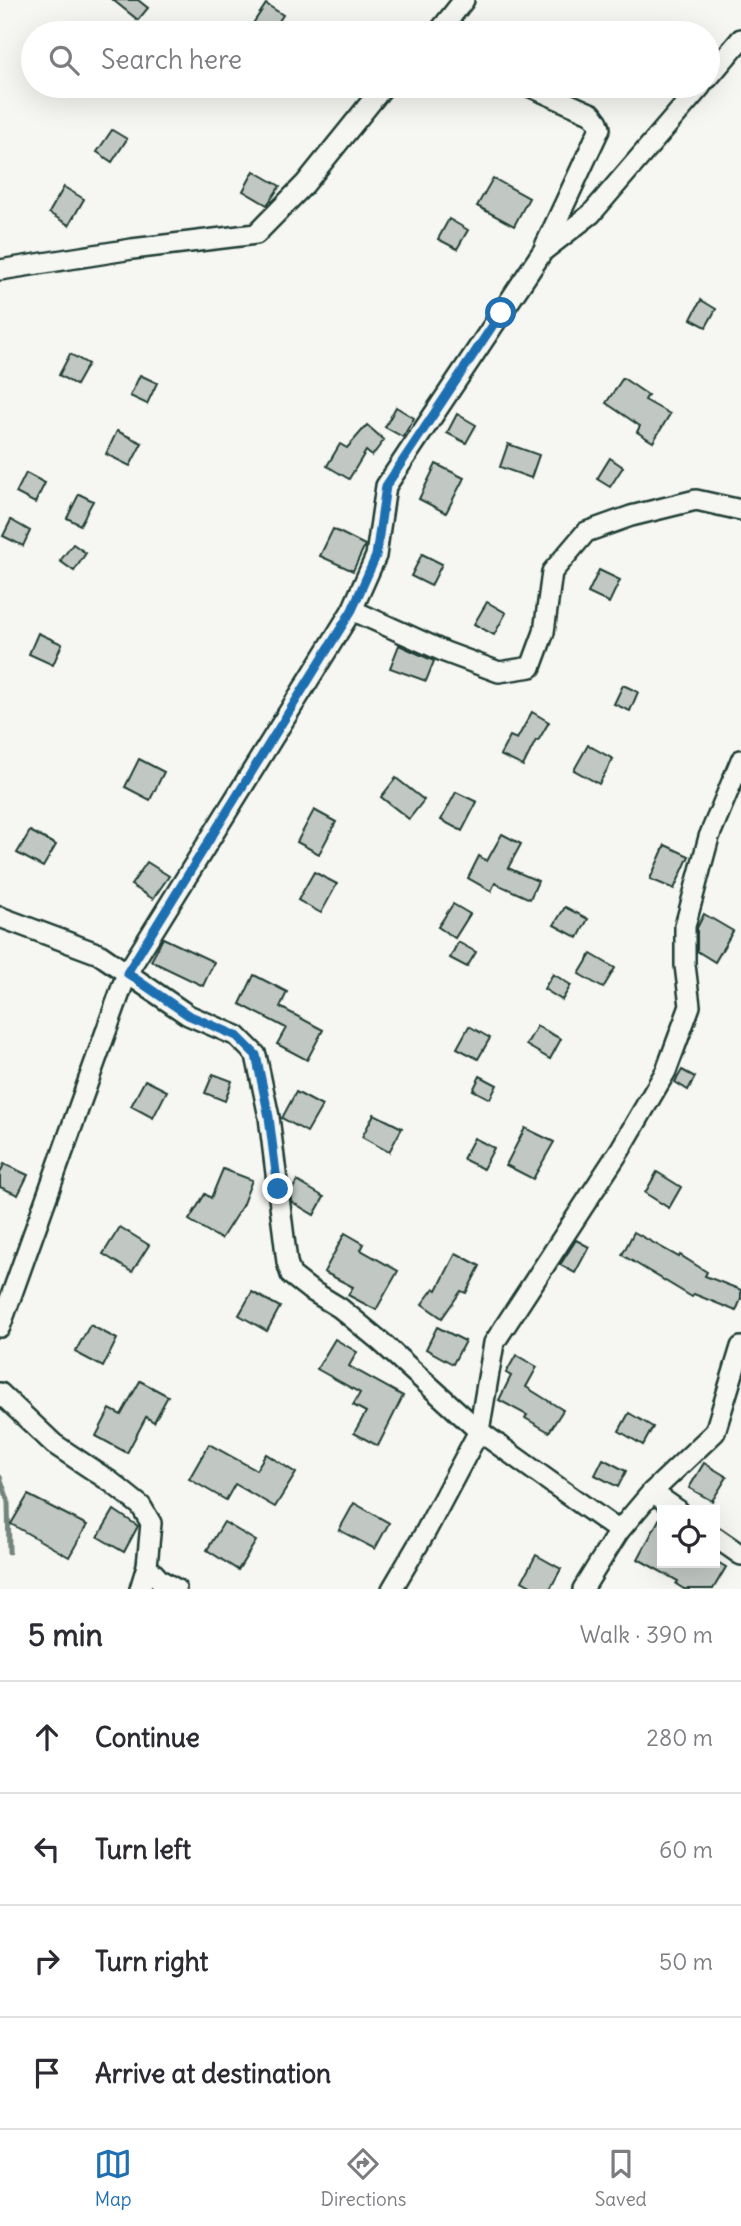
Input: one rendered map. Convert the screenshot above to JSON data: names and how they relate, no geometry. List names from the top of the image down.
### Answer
{
  "page": {
    "search": "Search here",
    "heading": ["5 min", "Walk · 390 m"],
    "list": [
      ["Continue", "280 m"],
      ["Turn left", "60 m"],
      ["Turn right", "50 m"],
      "Arrive at destination"
    ],
    "nav": ["Map", "Directions", "Saved"]
  }
}
